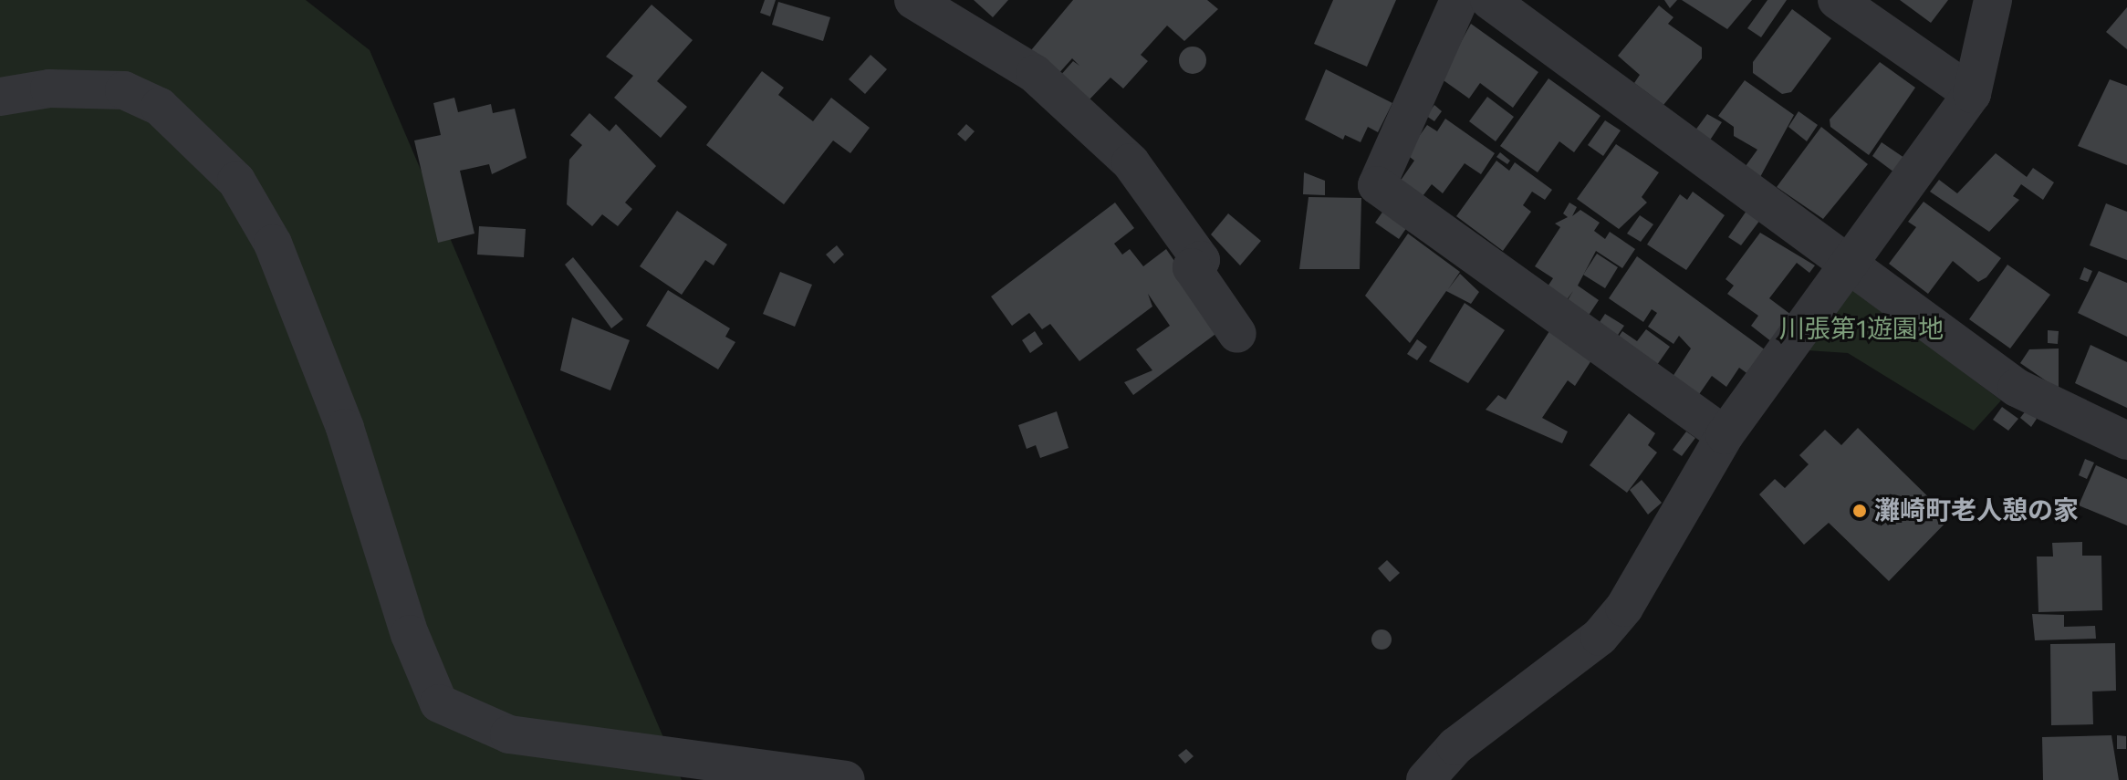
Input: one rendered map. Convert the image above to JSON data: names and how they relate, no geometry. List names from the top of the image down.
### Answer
{
  "parks": ["川張第1遊園地"],
  "places": ["灘崎町老人憩の家"]
}
